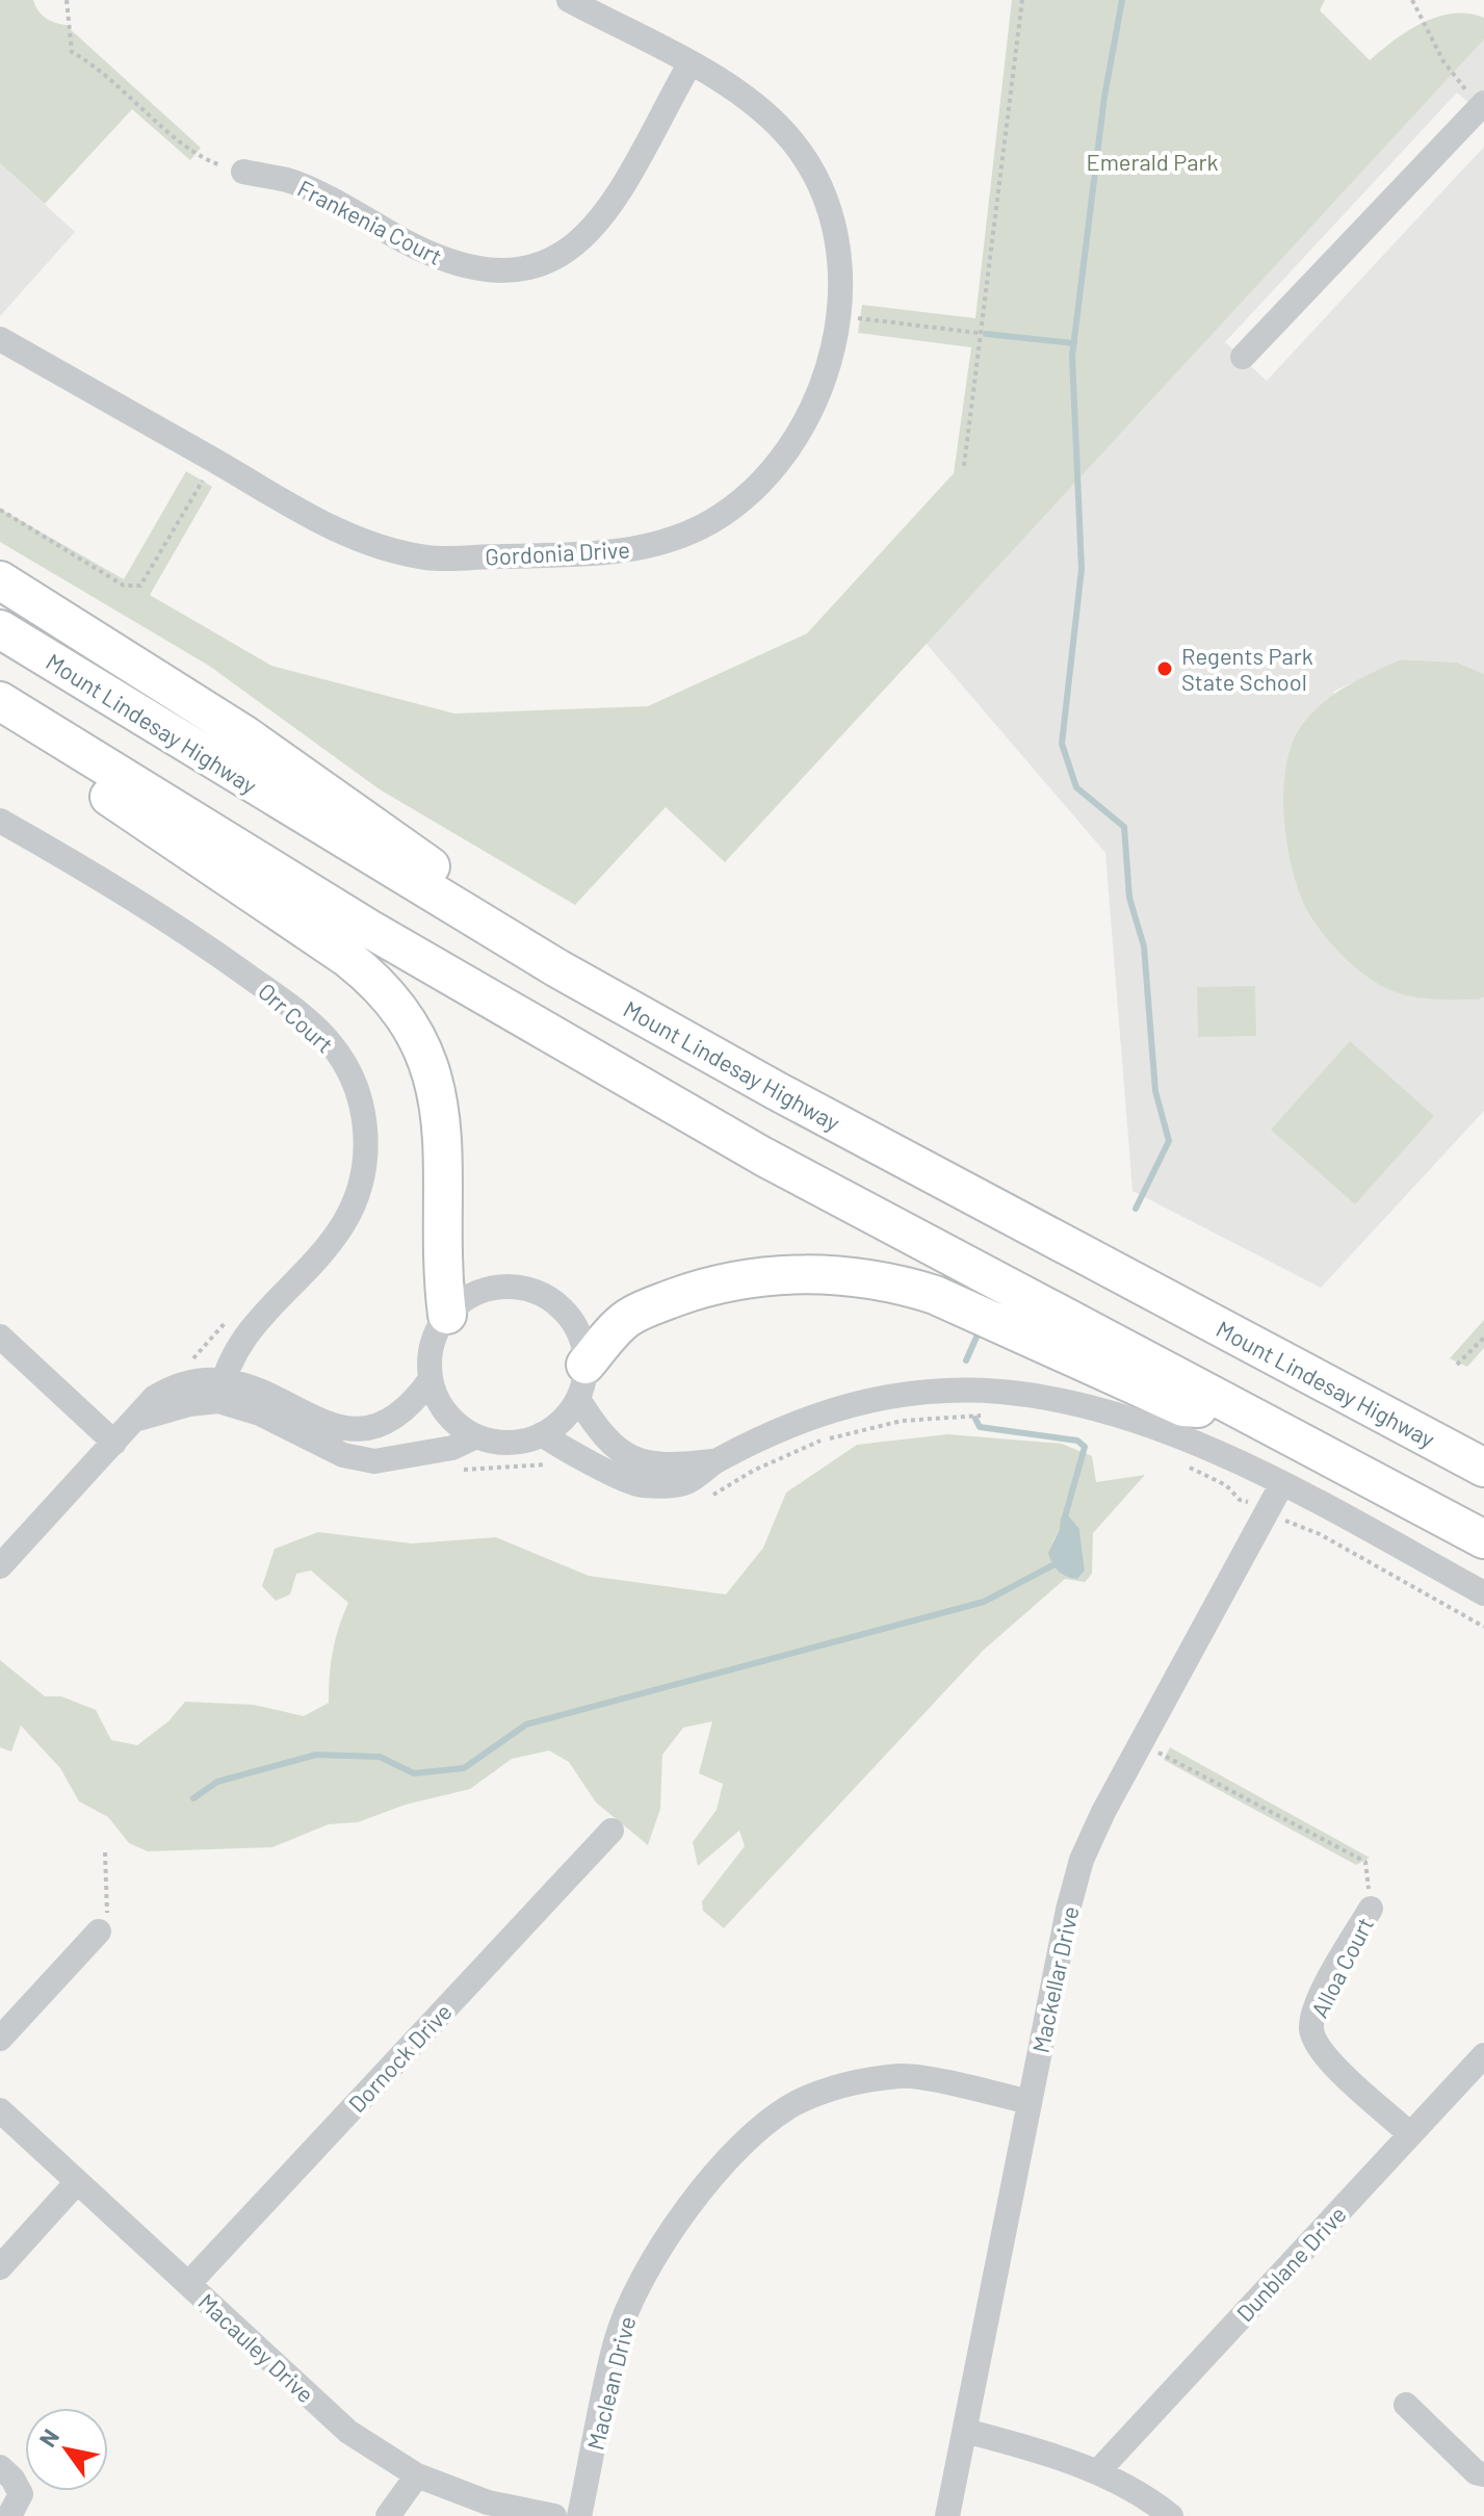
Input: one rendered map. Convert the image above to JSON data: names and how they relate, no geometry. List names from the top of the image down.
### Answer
{
  "streets": {
    "highway": ["Mount Lindesay Highway"],
    "street": [
      "Frankenia Court",
      "Gordonia Drive",
      "Orr Court",
      "Alloa Court",
      "Mackellar Drive",
      "Dornock Drive",
      "Dunblane Drive",
      "Macauley Drive",
      "Maclean Drive"
    ]
  },
  "crossings": [
    ["Frankenia Court", "Gordonia Drive"],
    ["Alloa Court", "Dunblane Drive"],
    ["Mackellar Drive", "Maclean Drive"],
    ["Dornock Drive", "Macauley Drive"]
  ],
  "parks": ["Emerald Park"],
  "places": ["Regents Park State School"],
  "north": "top left"
}
